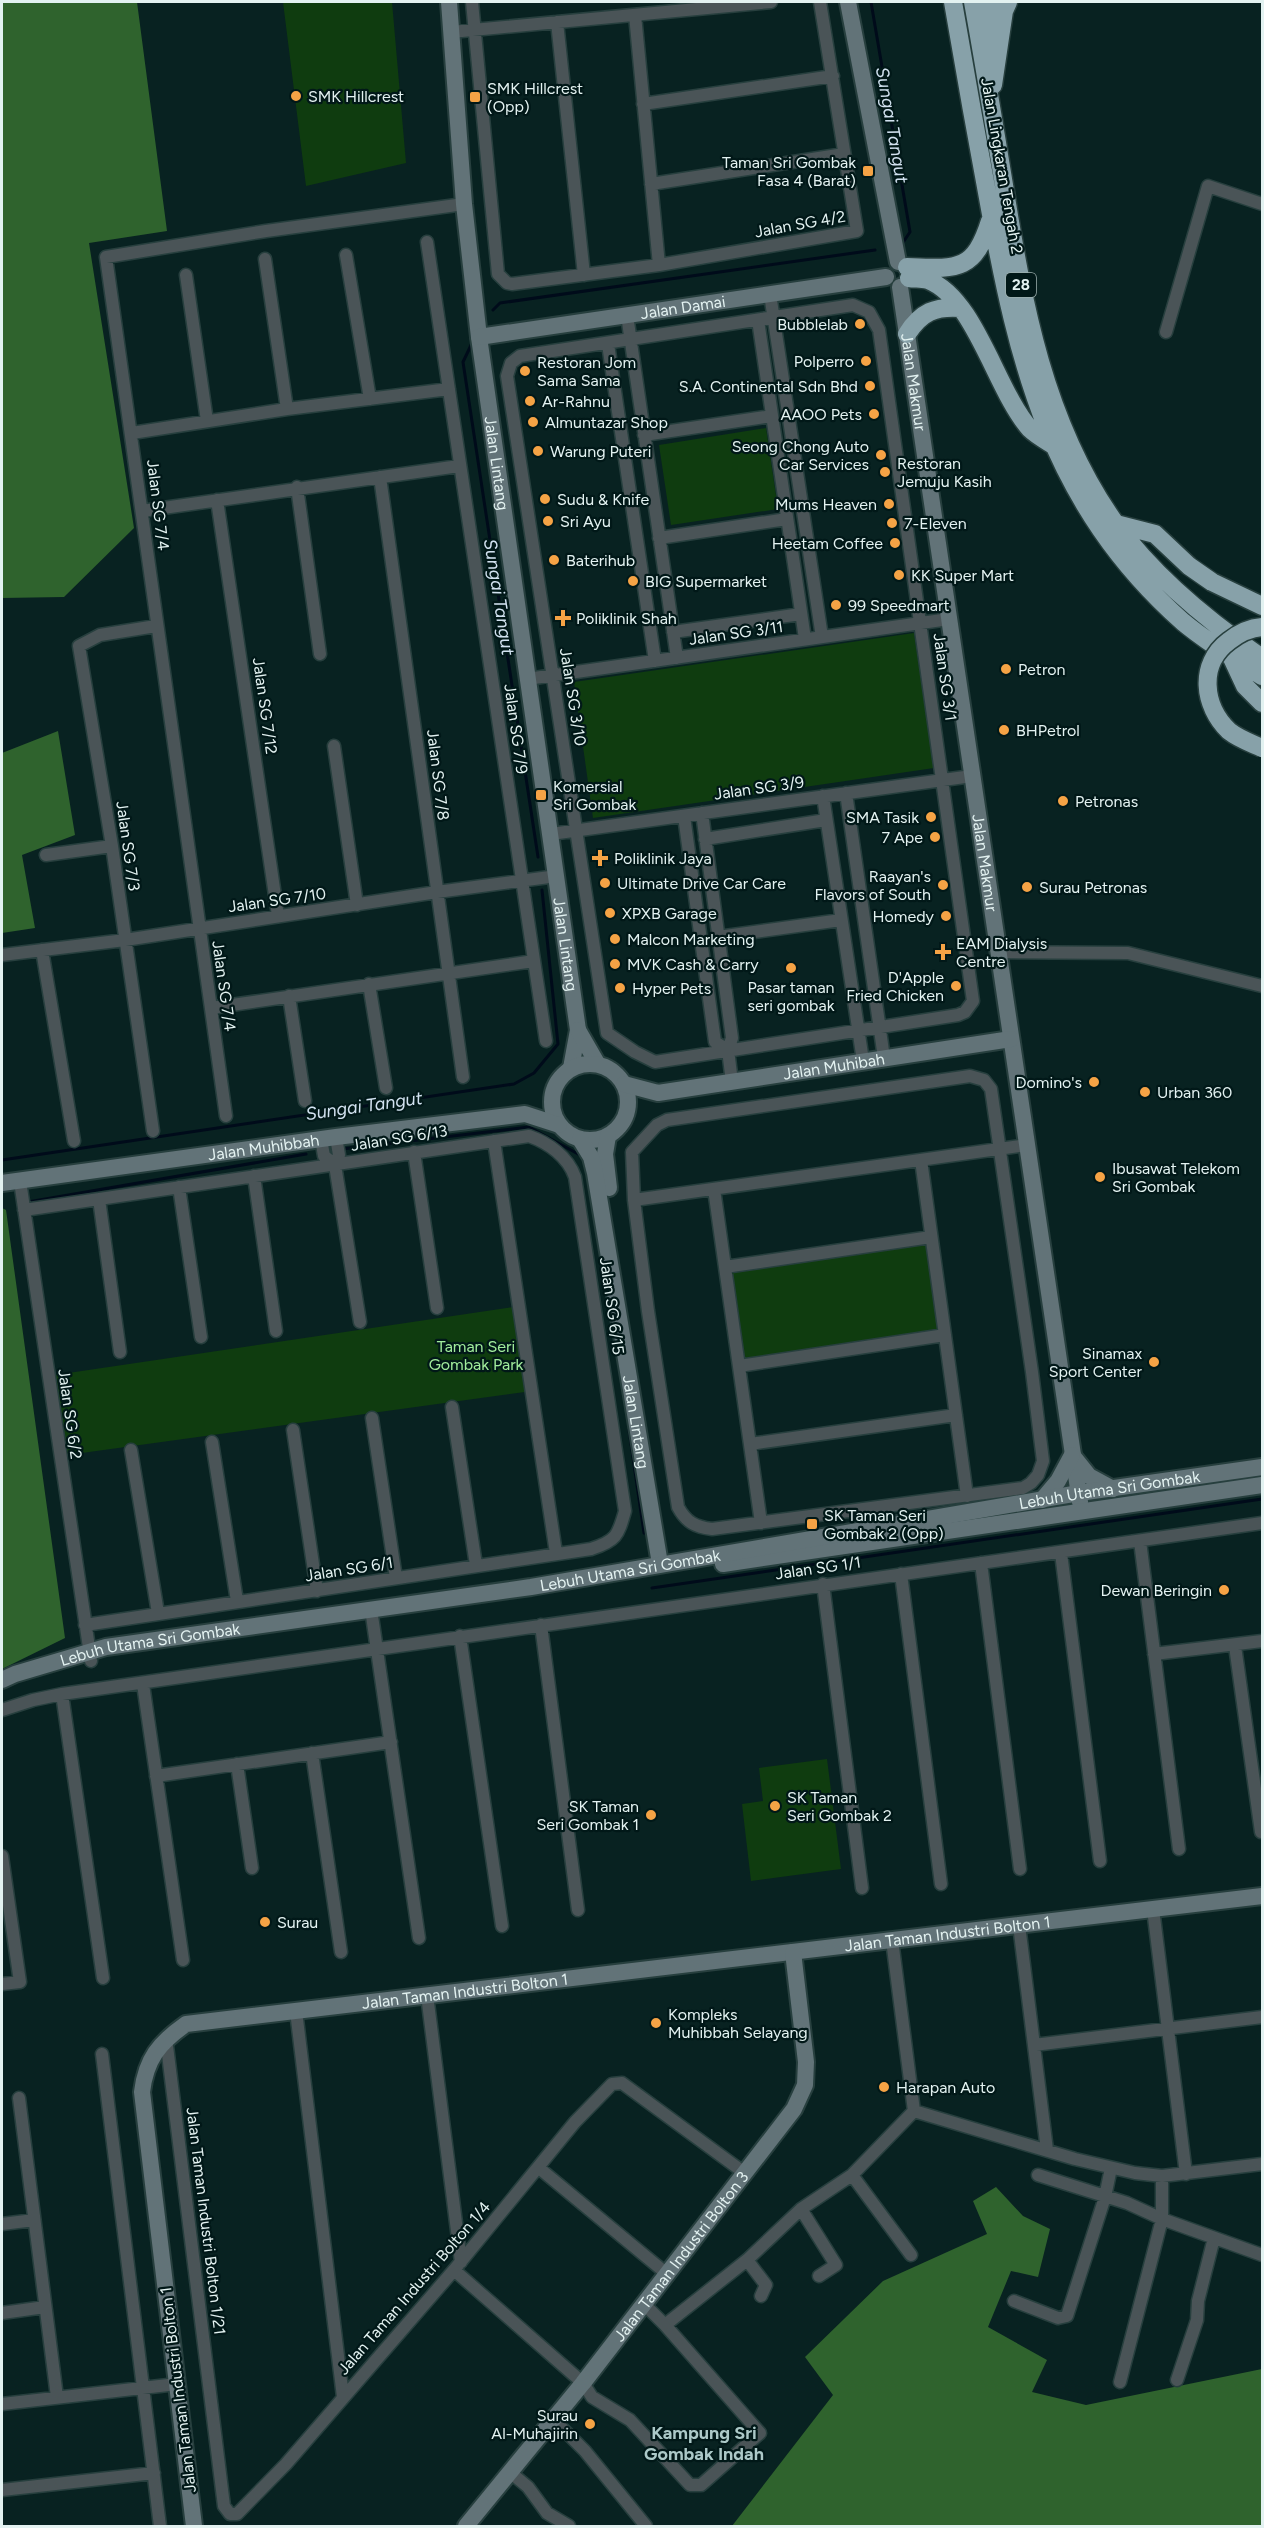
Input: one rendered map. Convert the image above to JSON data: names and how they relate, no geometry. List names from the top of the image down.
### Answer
{
  "streets": {
    "highway": ["Jalan Lingkaran Tengah 2", "28"],
    "street": [
      "Jalan SG 4/2",
      "Jalan Damai",
      "Jalan Makmur",
      "Jalan Lintang",
      "Jalan SG 7/4",
      "Jalan SG 3/11",
      "Jalan SG 3/1",
      "Jalan SG 3/10",
      "Jalan SG 7/12",
      "Jalan SG 7/9",
      "Jalan SG 7/8",
      "Jalan SG 3/9",
      "Jalan SG 7/3",
      "Jalan SG 7/10",
      "Jalan Muhibah",
      "Jalan SG 6/13",
      "Jalan Muhibbah",
      "Jalan SG 6/15",
      "Jalan SG 6/2",
      "Lebuh Utama Sri Gombak",
      "Jalan SG 1/1",
      "Jalan SG 6/1",
      "Jalan Taman Industri Bolton 1",
      "Jalan Taman Industri Bolton 1/21",
      "Jalan Taman Industri Bolton 3",
      "Jalan Taman Industri Bolton 1/4"
    ]
  },
  "crossings": [
    ["Jalan Damai", "Jalan Makmur"],
    ["Jalan Damai", "Jalan Lintang"],
    ["Jalan Makmur", "Jalan SG 3/11"],
    ["Jalan Makmur", "Jalan SG 3/9"],
    ["Jalan Makmur", "Jalan Muhibah"],
    ["Jalan Makmur", "Lebuh Utama Sri Gombak"],
    ["Jalan Lintang", "Jalan SG 7/4"],
    ["Jalan Lintang", "Jalan SG 3/11"],
    ["Jalan Lintang", "Jalan SG 3/9"],
    ["Jalan Lintang", "Jalan SG 7/10"],
    ["Jalan Lintang", "Jalan Muhibah"],
    ["Jalan Lintang", "Jalan Muhibbah"],
    ["Jalan Lintang", "Lebuh Utama Sri Gombak"],
    ["Jalan SG 7/4", "Jalan SG 7/3"],
    ["Jalan SG 7/4", "Jalan SG 7/10"],
    ["Jalan SG 3/11", "Jalan SG 3/1"],
    ["Jalan SG 3/11", "Jalan SG 3/10"],
    ["Jalan SG 3/1", "Jalan SG 3/9"],
    ["Jalan SG 3/10", "Jalan SG 3/9"],
    ["Jalan SG 7/12", "Jalan SG 7/10"],
    ["Jalan SG 7/9", "Jalan SG 7/10"],
    ["Jalan SG 7/8", "Jalan SG 7/10"],
    ["Jalan SG 7/3", "Jalan SG 7/10"],
    ["Jalan Muhibah", "Jalan Muhibbah"],
    ["Jalan SG 6/13", "Jalan Muhibbah"],
    ["Jalan SG 6/13", "Jalan SG 6/15"],
    ["Jalan SG 6/13", "Jalan SG 6/2"],
    ["Jalan Muhibbah", "Jalan SG 6/2"],
    ["Jalan SG 6/15", "Jalan SG 6/1"],
    ["Jalan SG 6/2", "Lebuh Utama Sri Gombak"],
    ["Jalan SG 6/2", "Jalan SG 6/1"],
    ["Jalan Taman Industri Bolton 1", "Jalan Taman Industri Bolton 1/21"],
    ["Jalan Taman Industri Bolton 1", "Jalan Taman Industri Bolton 3"],
    ["Jalan Taman Industri Bolton 1/21", "Jalan Taman Industri Bolton 1/4"],
    ["Jalan Taman Industri Bolton 3", "Jalan Taman Industri Bolton 1/4"]
  ],
  "districts": ["Kampung Sri Gombak Indah"],
  "water": ["Sungai Tangut"],
  "parks": ["Taman Seri Gombak Park"],
  "places": {
    "other": [
      "SMK Hillcrest",
      "Bubblelab",
      "Polperro",
      "Restoran Jom Sama Sama",
      "S.A. Continental Sdn Bhd",
      "Ar-Rahnu",
      "AAOO Pets",
      "Almuntazar Shop",
      "Warung Puteri",
      "Seong Chong Auto Car Services",
      "Restoran Jemuju Kasih",
      "Sudu & Knife",
      "Mums Heaven",
      "Sri Ayu",
      "7-Eleven",
      "Heetam Coffee",
      "Baterihub",
      "KK Super Mart",
      "BIG Supermarket",
      "99 Speedmart",
      "Petron",
      "BHPetrol",
      "Petronas",
      "SMA Tasik",
      "7 Ape",
      "Ultimate Drive Car Care",
      "Raayan's Flavors of South",
      "Surau Petronas",
      "XPXB Garage",
      "Homedy",
      "Malcon Marketing",
      "MVK Cash & Carry",
      "Pasar taman seri gombak",
      "D'Apple Fried Chicken",
      "Hyper Pets",
      "Domino's",
      "Urban 360",
      "Ibusawat Telekom Sri Gombak",
      "Sinamax Sport Center",
      "Dewan Beringin",
      "SK Taman Seri Gombak 2",
      "SK Taman Seri Gombak 1",
      "Surau",
      "Kompleks Muhibbah Selayang",
      "Harapan Auto",
      "Surau Al-Muhajirin"
    ],
    "transit": [
      "SMK Hillcrest (Opp)",
      "Taman Sri Gombak Fasa 4 (Barat)",
      "Komersial Sri Gombak",
      "SK Taman Seri Gombak 2 (Opp)"
    ],
    "health": ["Poliklinik Shah", "Poliklinik Jaya", "EAM Dialysis Centre"]
  }
}
